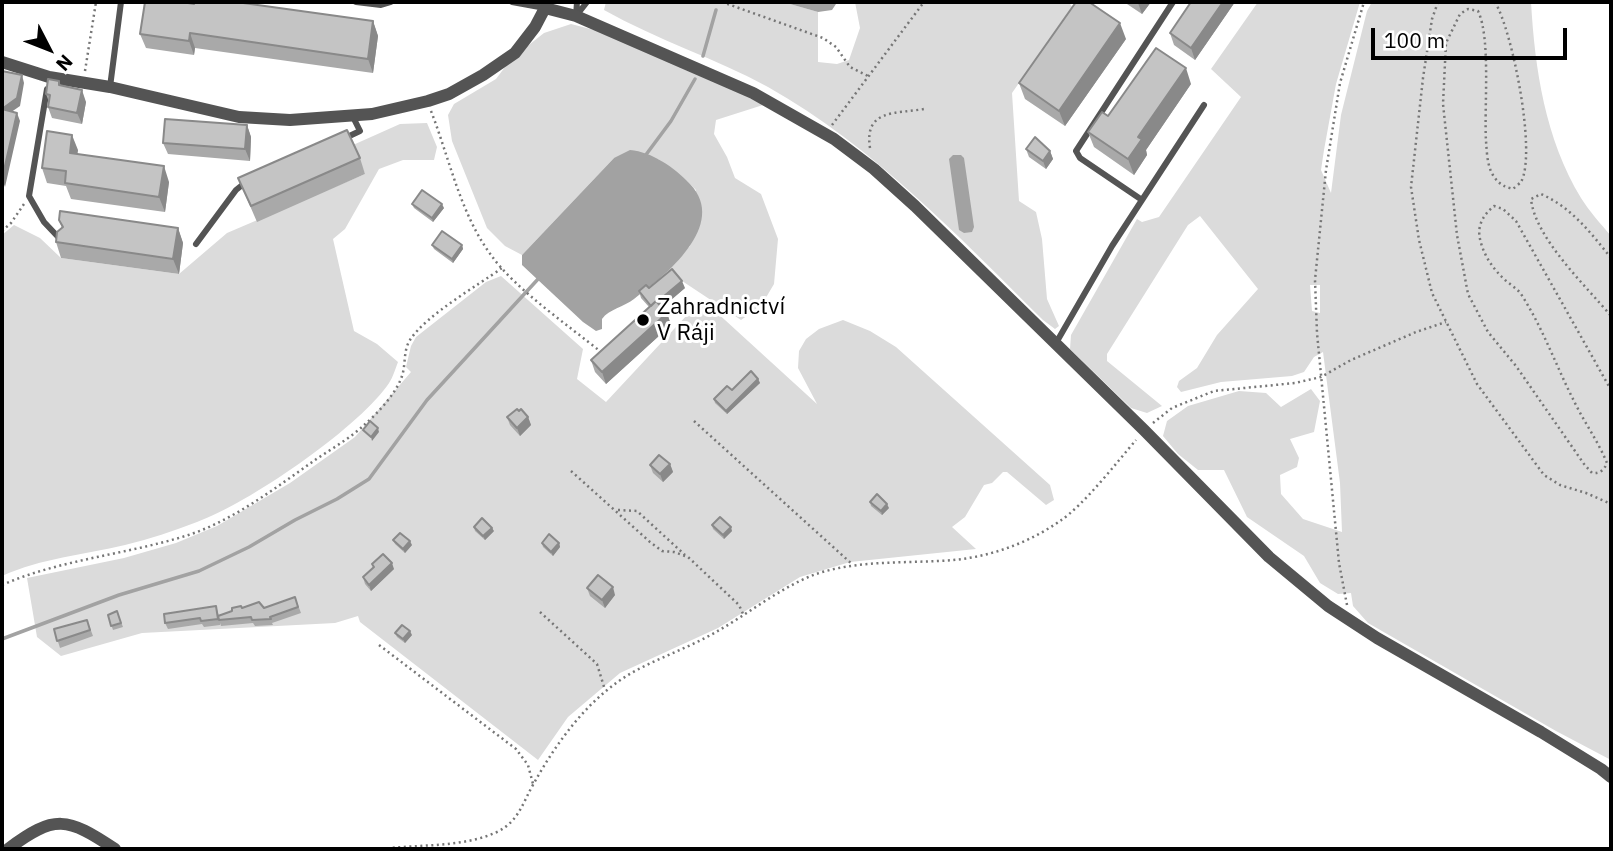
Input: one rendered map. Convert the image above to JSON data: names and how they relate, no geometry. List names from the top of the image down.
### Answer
{
  "places": ["Zahradnictví V Ráji"],
  "scale_bar": "100 m",
  "north": "bottom right"
}
